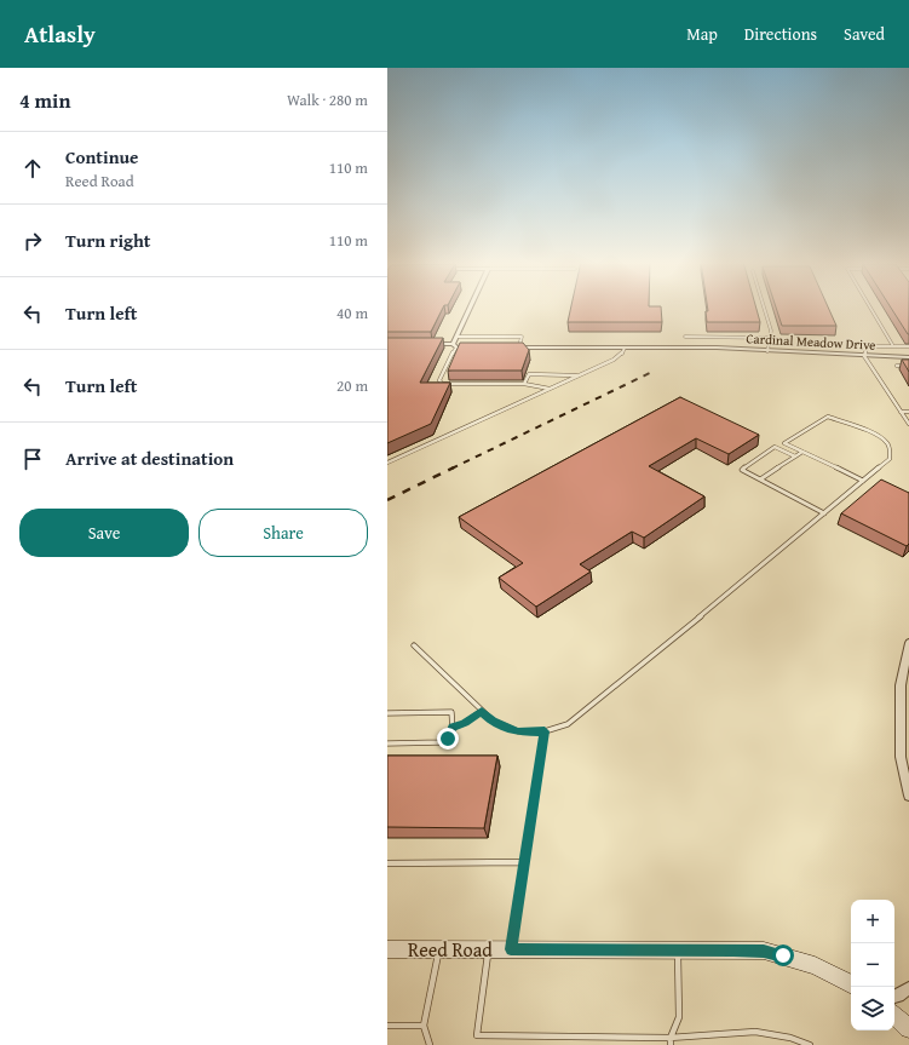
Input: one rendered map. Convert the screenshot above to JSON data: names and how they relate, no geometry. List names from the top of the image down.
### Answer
{
  "streets": {
    "street": ["Cardinal Meadow Drive", "Reed Road"]
  },
  "page": {
    "header": "Atlasly",
    "nav": ["Map", "Directions", "Saved"],
    "heading": ["4 min", "Walk · 280 m"],
    "list": [
      ["Continue", "Reed Road", "110 m"],
      ["Turn right", "110 m"],
      ["Turn left", "40 m"],
      ["Turn left", "20 m"],
      "Arrive at destination"
    ],
    "buttons": ["Save", "Share"],
    "map_buttons": ["+", "−"]
  }
}
